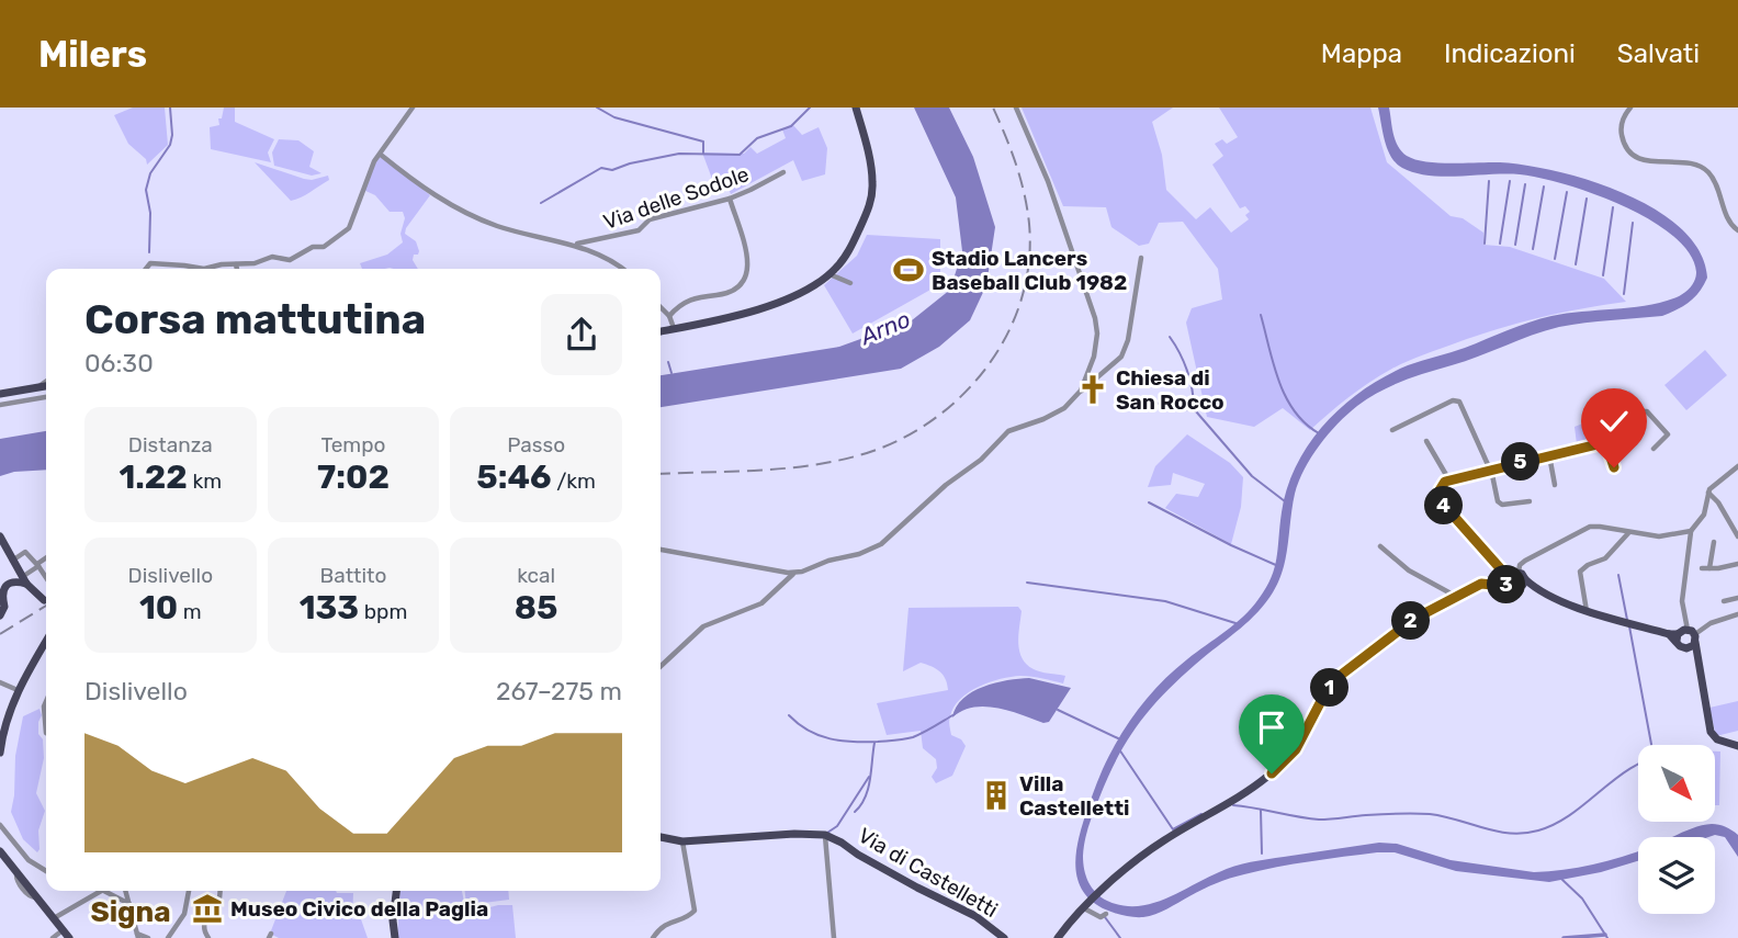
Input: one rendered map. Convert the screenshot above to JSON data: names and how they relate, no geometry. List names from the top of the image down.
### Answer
{
  "streets": {
    "main road": ["Via di Castelletti"],
    "street": ["Via delle Sodole"]
  },
  "districts": ["Signa"],
  "water": ["Arno"],
  "places": {
    "sports": ["Stadio Lancers Baseball Club 1982"],
    "church": ["Chiesa di San Rocco"],
    "building": ["Villa Castelletti"],
    "museum": ["Museo Civico della Paglia"]
  },
  "north": "bottom right",
  "page": {
    "header": "Milers",
    "nav": ["Mappa", "Indicazioni", "Salvati"],
    "heading": ["Corsa mattutina", "06:30"],
    "stats": [
      ["Distanza", "1.22 km"],
      ["Tempo", "7:02"],
      ["Passo", "5:46 /km"],
      ["Dislivello", "10 m"],
      ["Battito", "133 bpm"],
      ["kcal", "85"]
    ],
    "pins": [
      "5",
      "4",
      "3",
      "2",
      "1"
    ],
    "chart": ["Dislivello", "267–275 m"]
  }
}
